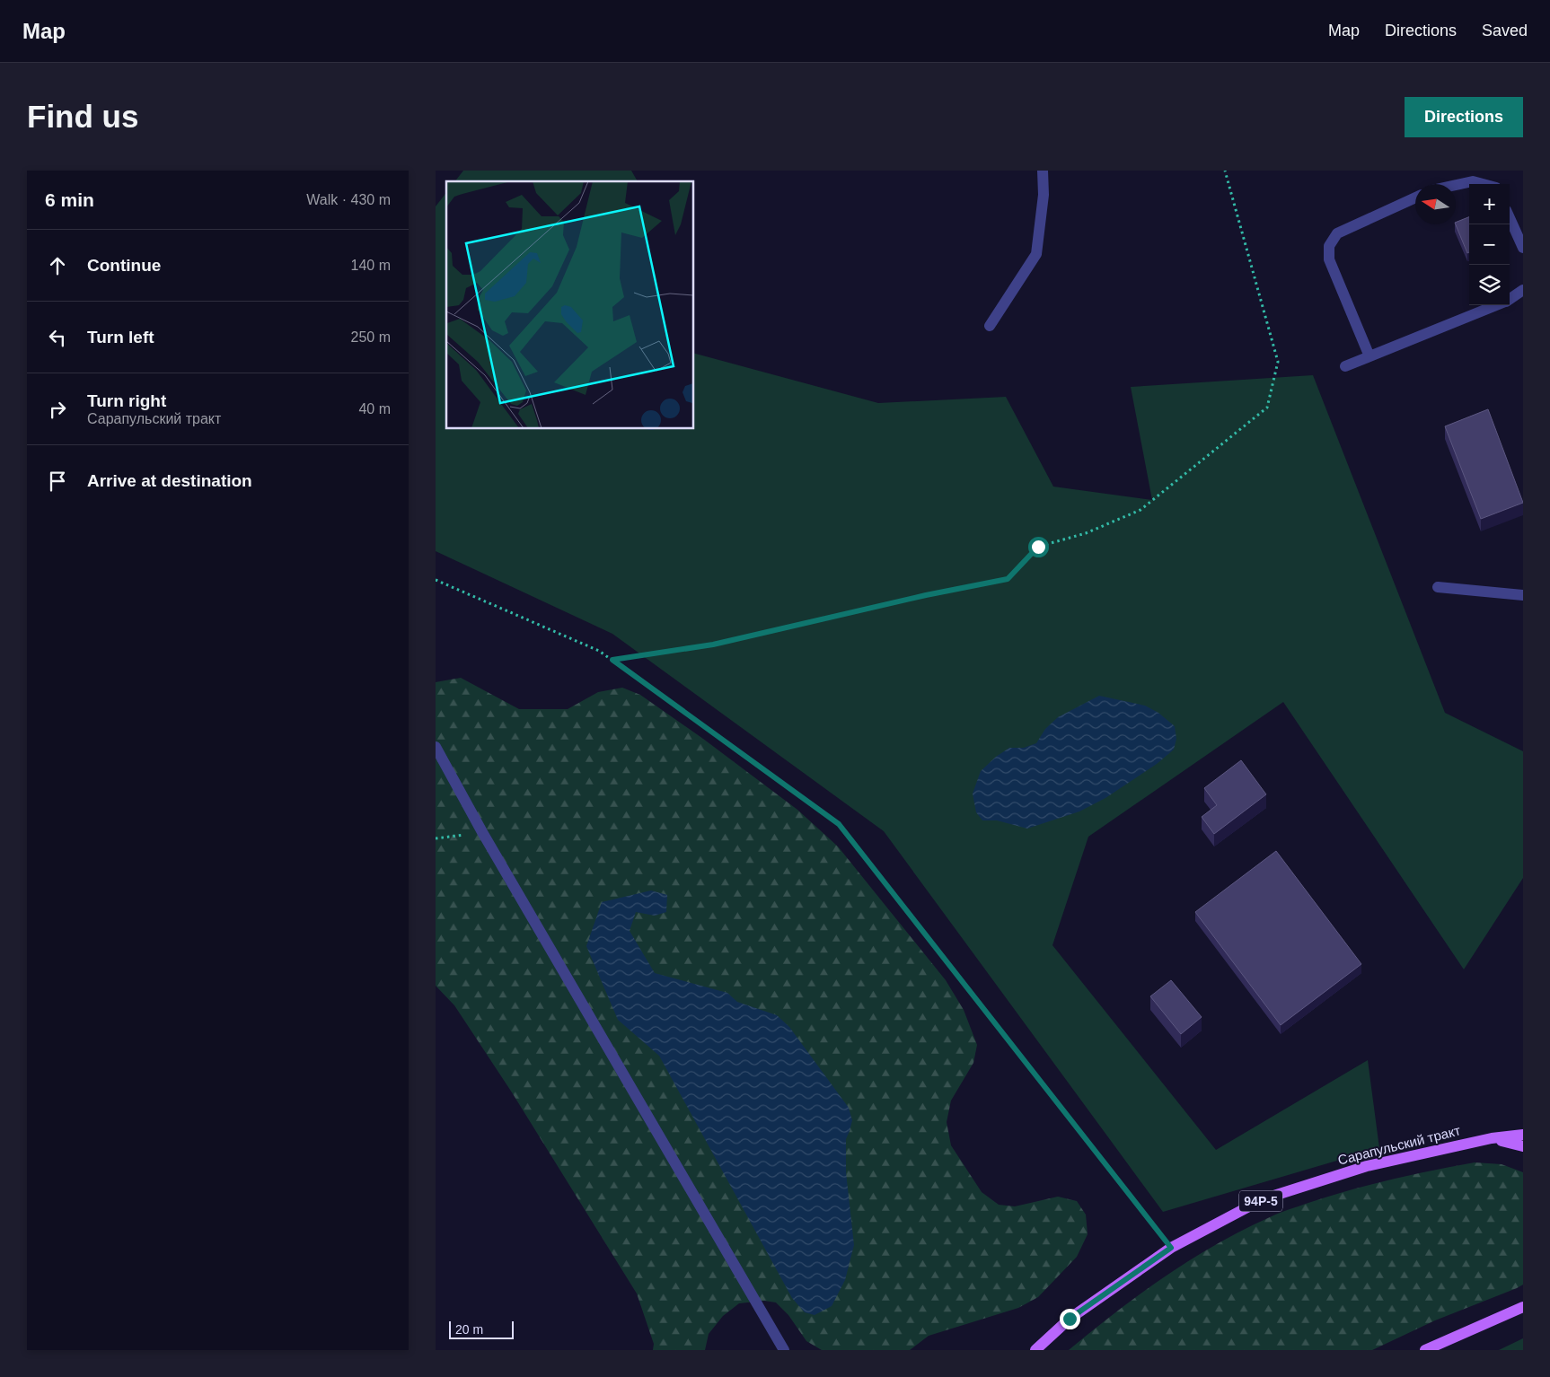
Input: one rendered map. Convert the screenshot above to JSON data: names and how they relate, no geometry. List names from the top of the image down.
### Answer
{
  "streets": {
    "main road": ["Сарапульский тракт", "94Р-5"]
  },
  "scale_bar": "20 m",
  "north": "left",
  "page": {
    "header": "Map",
    "nav": ["Map", "Directions", "Saved"],
    "buttons": "Directions",
    "title": "Find us",
    "heading": ["6 min", "Walk · 430 m"],
    "map_buttons": ["+", "−"],
    "list": [
      ["Continue", "140 m"],
      ["Turn left", "250 m"],
      ["Turn right", "Сарапульский тракт", "40 m"],
      "Arrive at destination"
    ],
    "scale": "20 m"
  }
}
